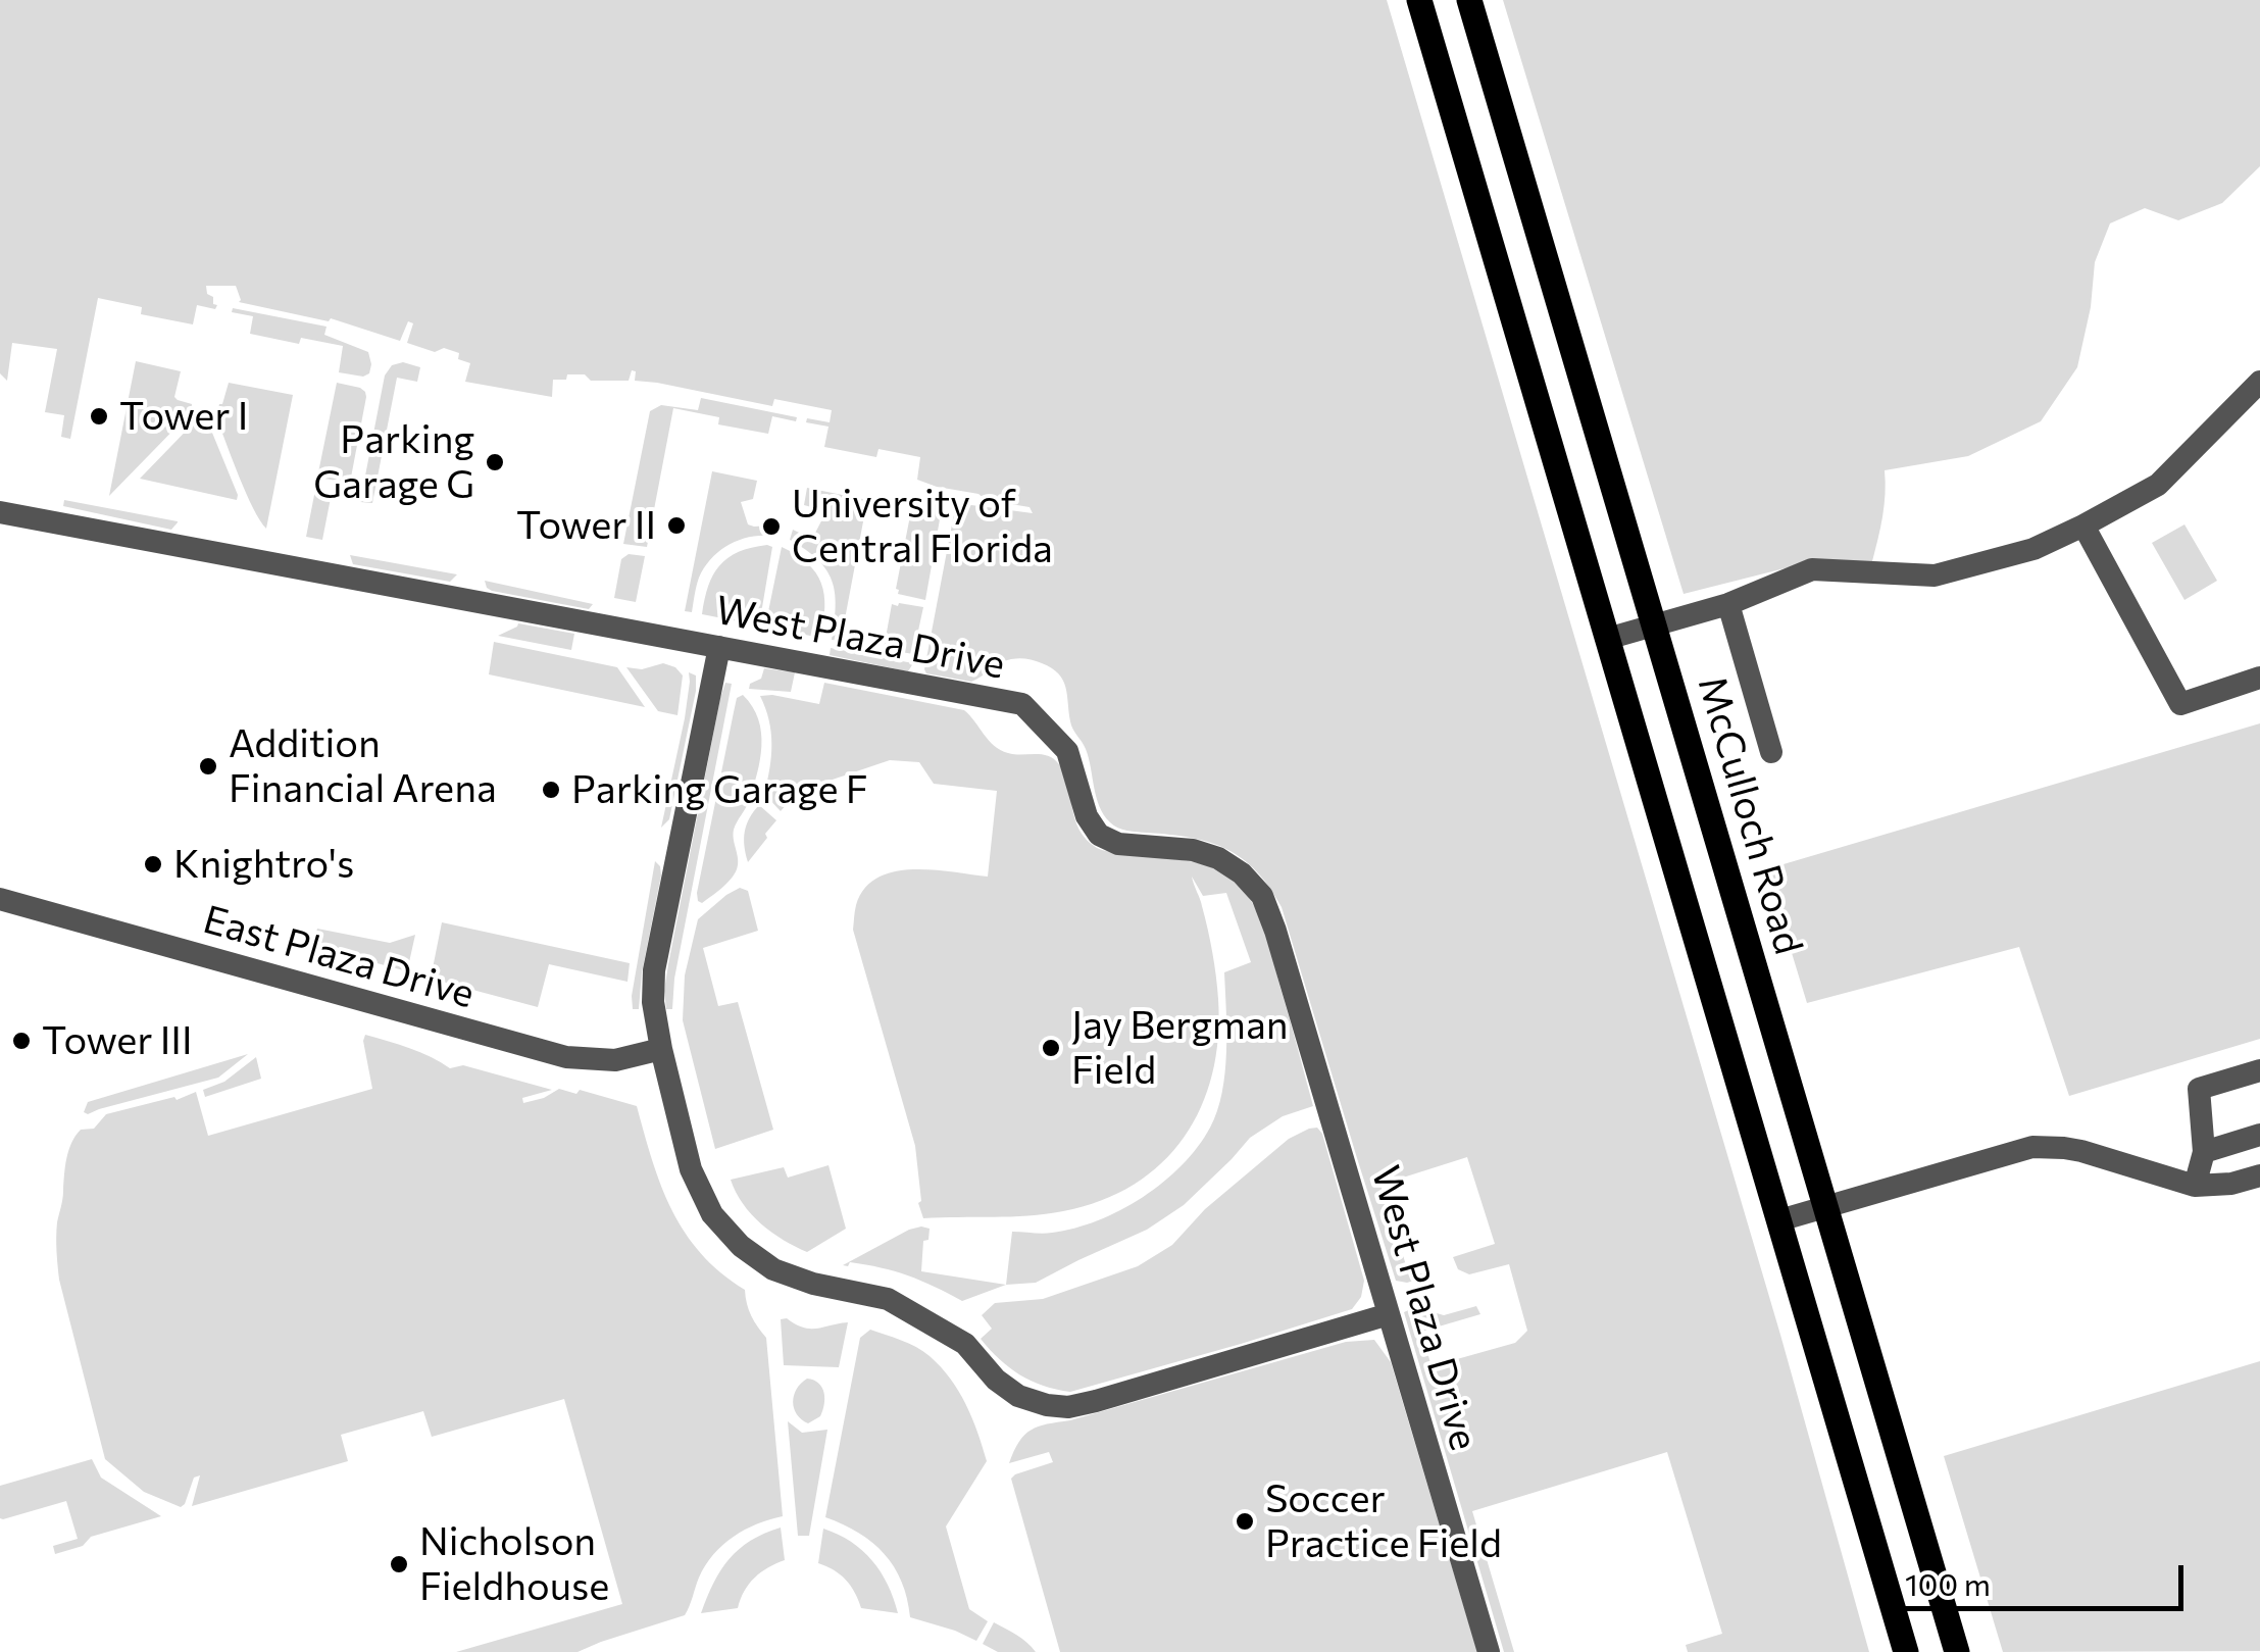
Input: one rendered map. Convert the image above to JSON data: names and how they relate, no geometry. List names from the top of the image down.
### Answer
{
  "streets": {
    "main road": ["McCulloch Road"],
    "street": ["West Plaza Drive", "East Plaza Drive"]
  },
  "places": [
    "Tower I",
    "Parking Garage G",
    "Tower II",
    "University of Central Florida",
    "Addition Financial Arena",
    "Parking Garage F",
    "Knightro's",
    "Tower III",
    "Jay Bergman Field",
    "Soccer Practice Field",
    "Nicholson Fieldhouse"
  ],
  "scale_bar": "100 m"
}
